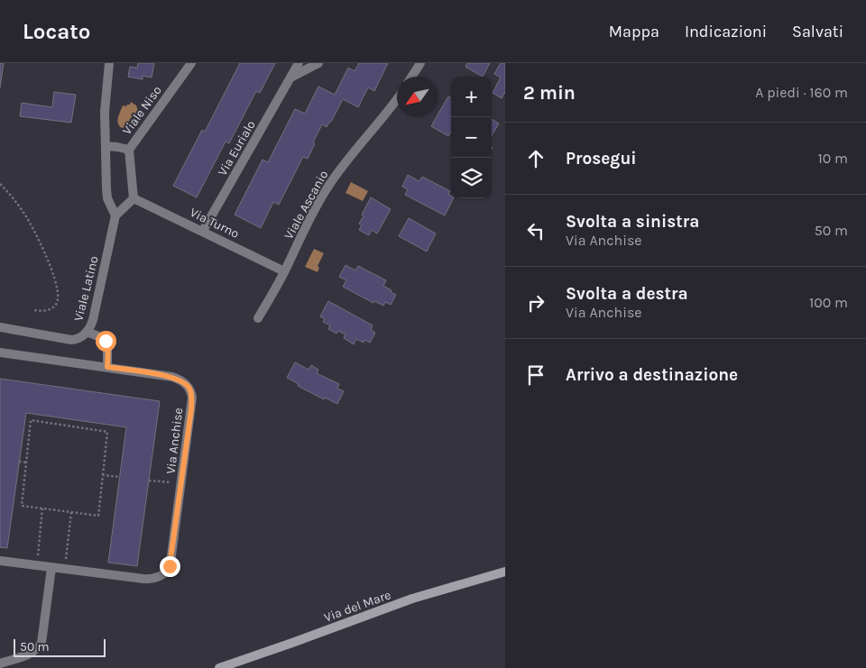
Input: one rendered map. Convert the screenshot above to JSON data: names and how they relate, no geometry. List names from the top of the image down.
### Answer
{
  "streets": {
    "main road": ["Via del Mare"],
    "street": [
      "Viale Niso",
      "Via Eurialo",
      "Viale Ascanio",
      "Via Turno",
      "Viale Latino",
      "Via Anchise"
    ]
  },
  "crossings": [
    ["Via Eurialo", "Via Turno"],
    ["Viale Ascanio", "Via Turno"]
  ],
  "scale_bar": "50 m",
  "north": "bottom left",
  "page": {
    "header": "Locato",
    "nav": ["Mappa", "Indicazioni", "Salvati"],
    "heading": ["2 min", "A piedi · 160 m"],
    "map_buttons": ["+", "−"],
    "list": [
      ["Prosegui", "10 m"],
      ["Svolta a sinistra", "Via Anchise", "50 m"],
      ["Svolta a destra", "Via Anchise", "100 m"],
      "Arrivo a destinazione"
    ],
    "scale": "50 m"
  }
}
